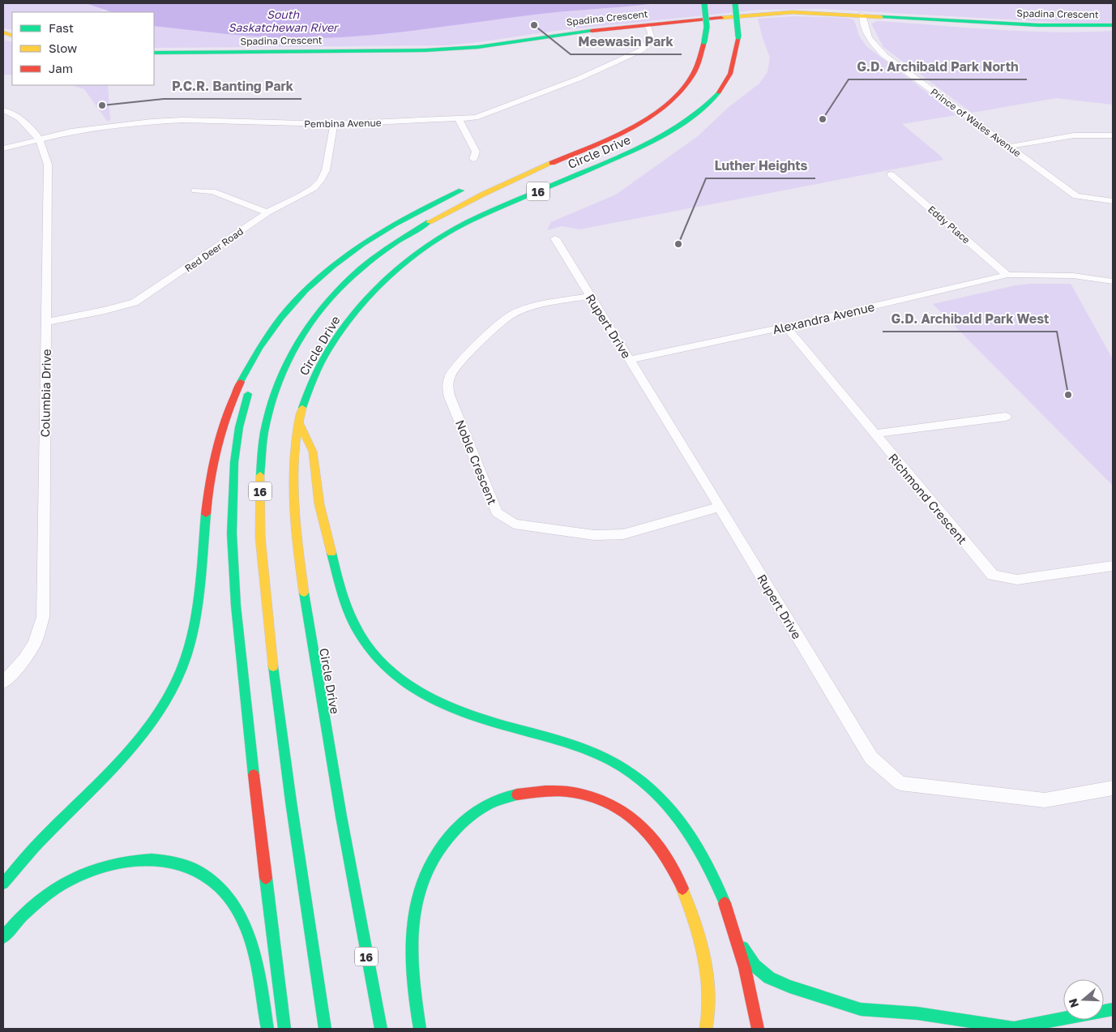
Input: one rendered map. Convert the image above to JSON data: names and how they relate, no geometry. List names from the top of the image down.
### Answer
{
  "streets": {
    "main road": ["Spadina Crescent", "Circle Drive", "16"],
    "street": [
      "Prince of Wales Avenue",
      "Pembina Avenue",
      "Eddy Place",
      "Red Deer Road",
      "Alexandra Avenue",
      "Rupert Drive",
      "Columbia Drive",
      "Noble Crescent",
      "Richmond Crescent"
    ]
  },
  "crossings": [
    ["Spadina Crescent", "Prince of Wales Avenue"],
    ["Spadina Crescent", "Pembina Avenue"],
    ["Pembina Avenue", "Red Deer Road"],
    ["Pembina Avenue", "Columbia Drive"],
    ["Eddy Place", "Alexandra Avenue"],
    ["Red Deer Road", "Columbia Drive"],
    ["Alexandra Avenue", "Rupert Drive"],
    ["Alexandra Avenue", "Richmond Crescent"],
    ["Rupert Drive", "Noble Crescent"]
  ],
  "water": ["South Saskatchewan River"],
  "places": [
    "Meewasin Park",
    "P.C.R. Banting Park",
    "G.D. Archibald Park North",
    "Luther Heights",
    "G.D. Archibald Park West"
  ],
  "legend": ["Fast", "Slow", "Jam"],
  "north": "left"
}
